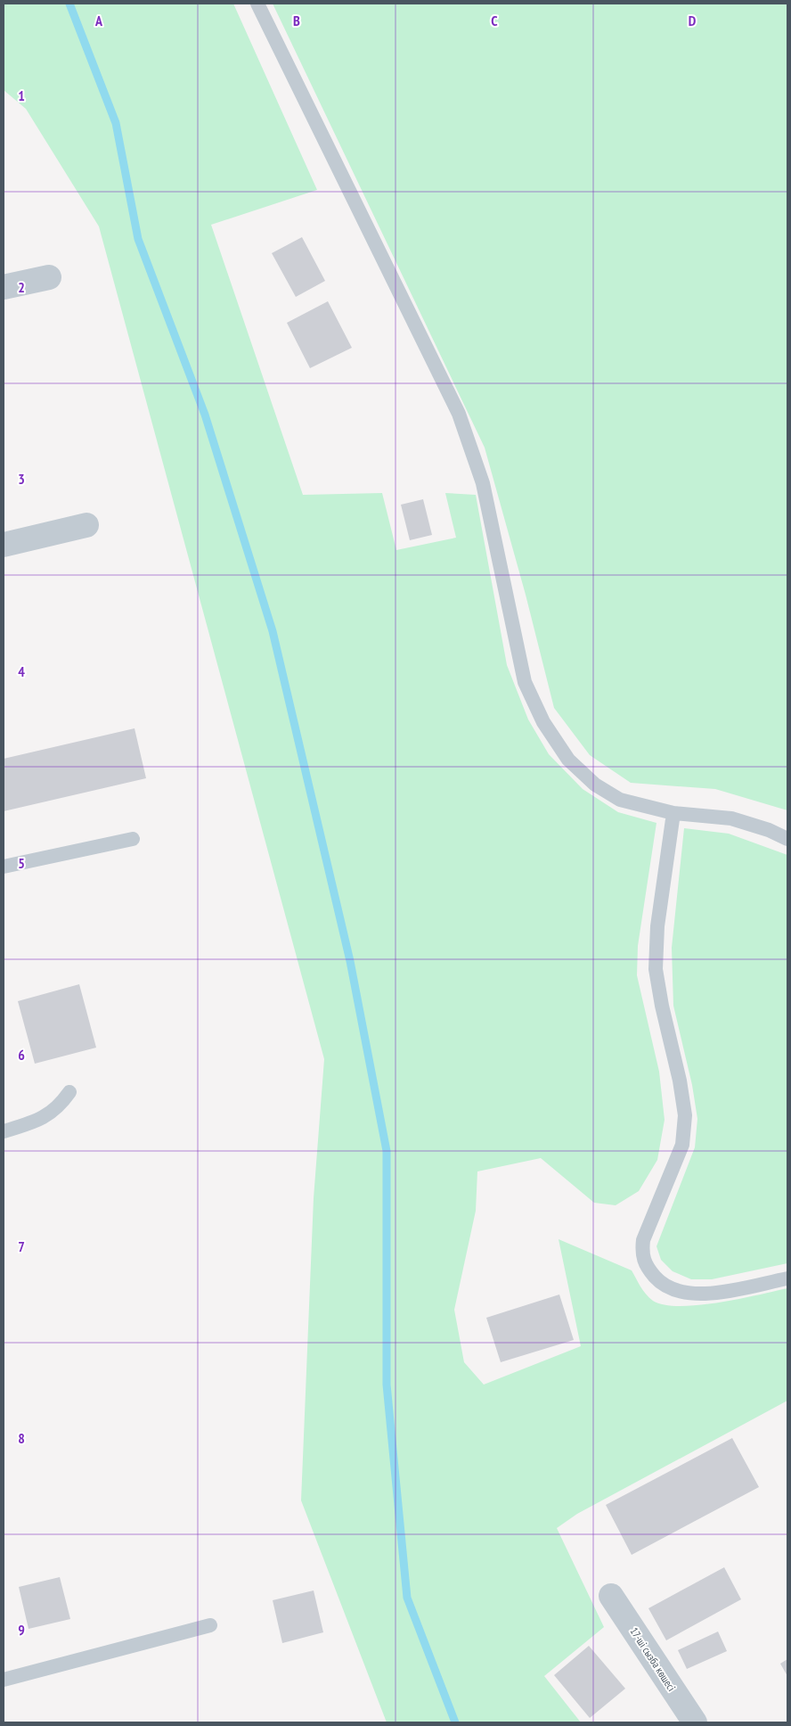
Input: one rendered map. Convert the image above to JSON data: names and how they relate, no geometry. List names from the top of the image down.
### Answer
{
  "streets": {
    "street": ["17-ші сызба көшесі"]
  },
  "grid": {
    "columns": [
      "A",
      "B",
      "C",
      "D"
    ],
    "rows": [
      "1",
      "2",
      "3",
      "4",
      "5",
      "6",
      "7",
      "8",
      "9"
    ]
  }
}
